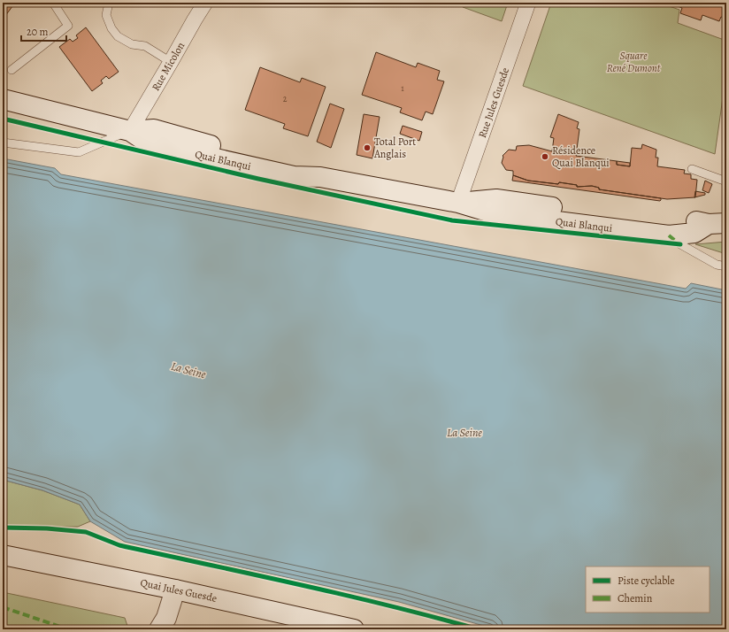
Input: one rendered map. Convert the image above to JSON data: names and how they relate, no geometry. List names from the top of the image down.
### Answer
{
  "streets": {
    "main road": ["Quai Blanqui", "Quai Jules Guesde"],
    "street": ["Rue Micolon", "Rue Jules Guesde"]
  },
  "crossings": [
    ["Rue Micolon", "Quai Blanqui"],
    ["Rue Jules Guesde", "Quai Blanqui"]
  ],
  "water": ["La Seine"],
  "parks": ["Square René Dumont"],
  "places": ["Total Port Anglais", "Résidence Quai Blanqui"],
  "house_numbers": ["1", "2"],
  "legend": ["Piste cyclable", "Chemin"],
  "scale_bar": "20 m"
}
